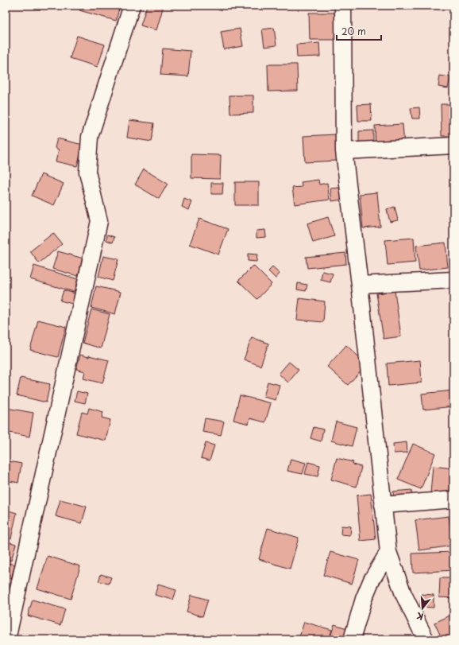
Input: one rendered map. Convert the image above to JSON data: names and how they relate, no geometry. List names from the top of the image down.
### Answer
{
  "scale_bar": "20 m",
  "north": "bottom"
}
